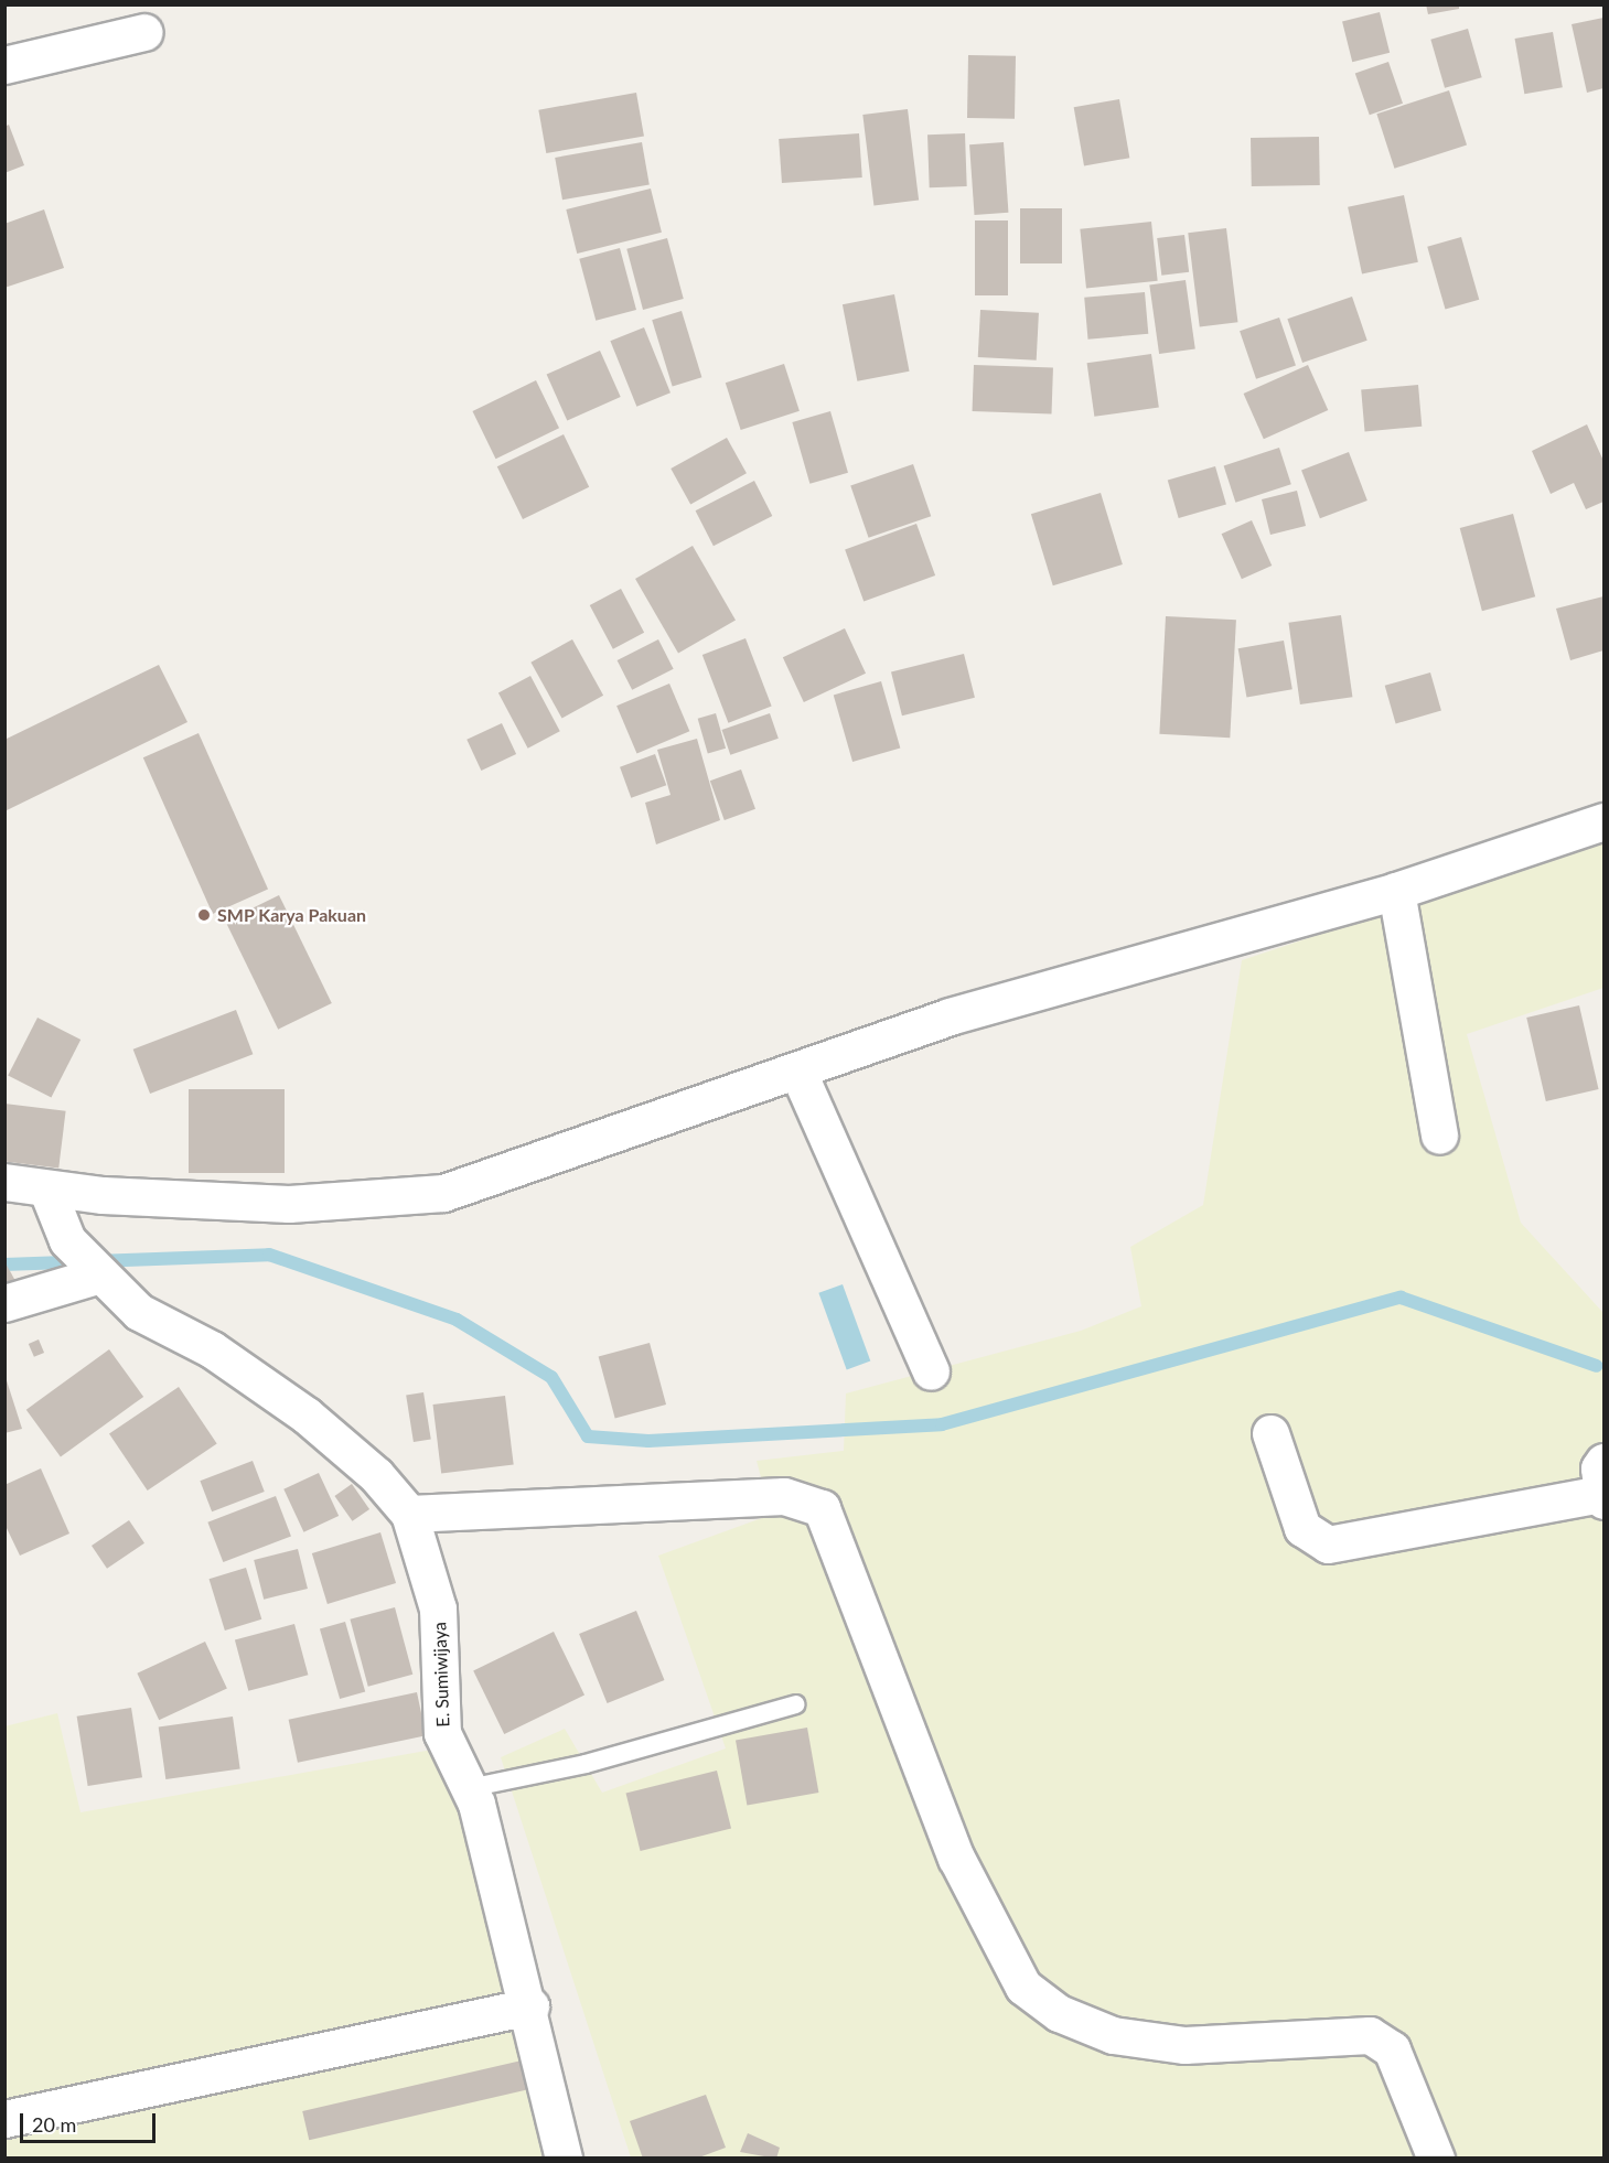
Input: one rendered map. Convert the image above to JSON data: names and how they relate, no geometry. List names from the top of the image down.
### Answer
{
  "streets": {
    "street": ["E. Sumiwijaya"]
  },
  "places": ["SMP Karya Pakuan"],
  "scale_bar": "20 m"
}
